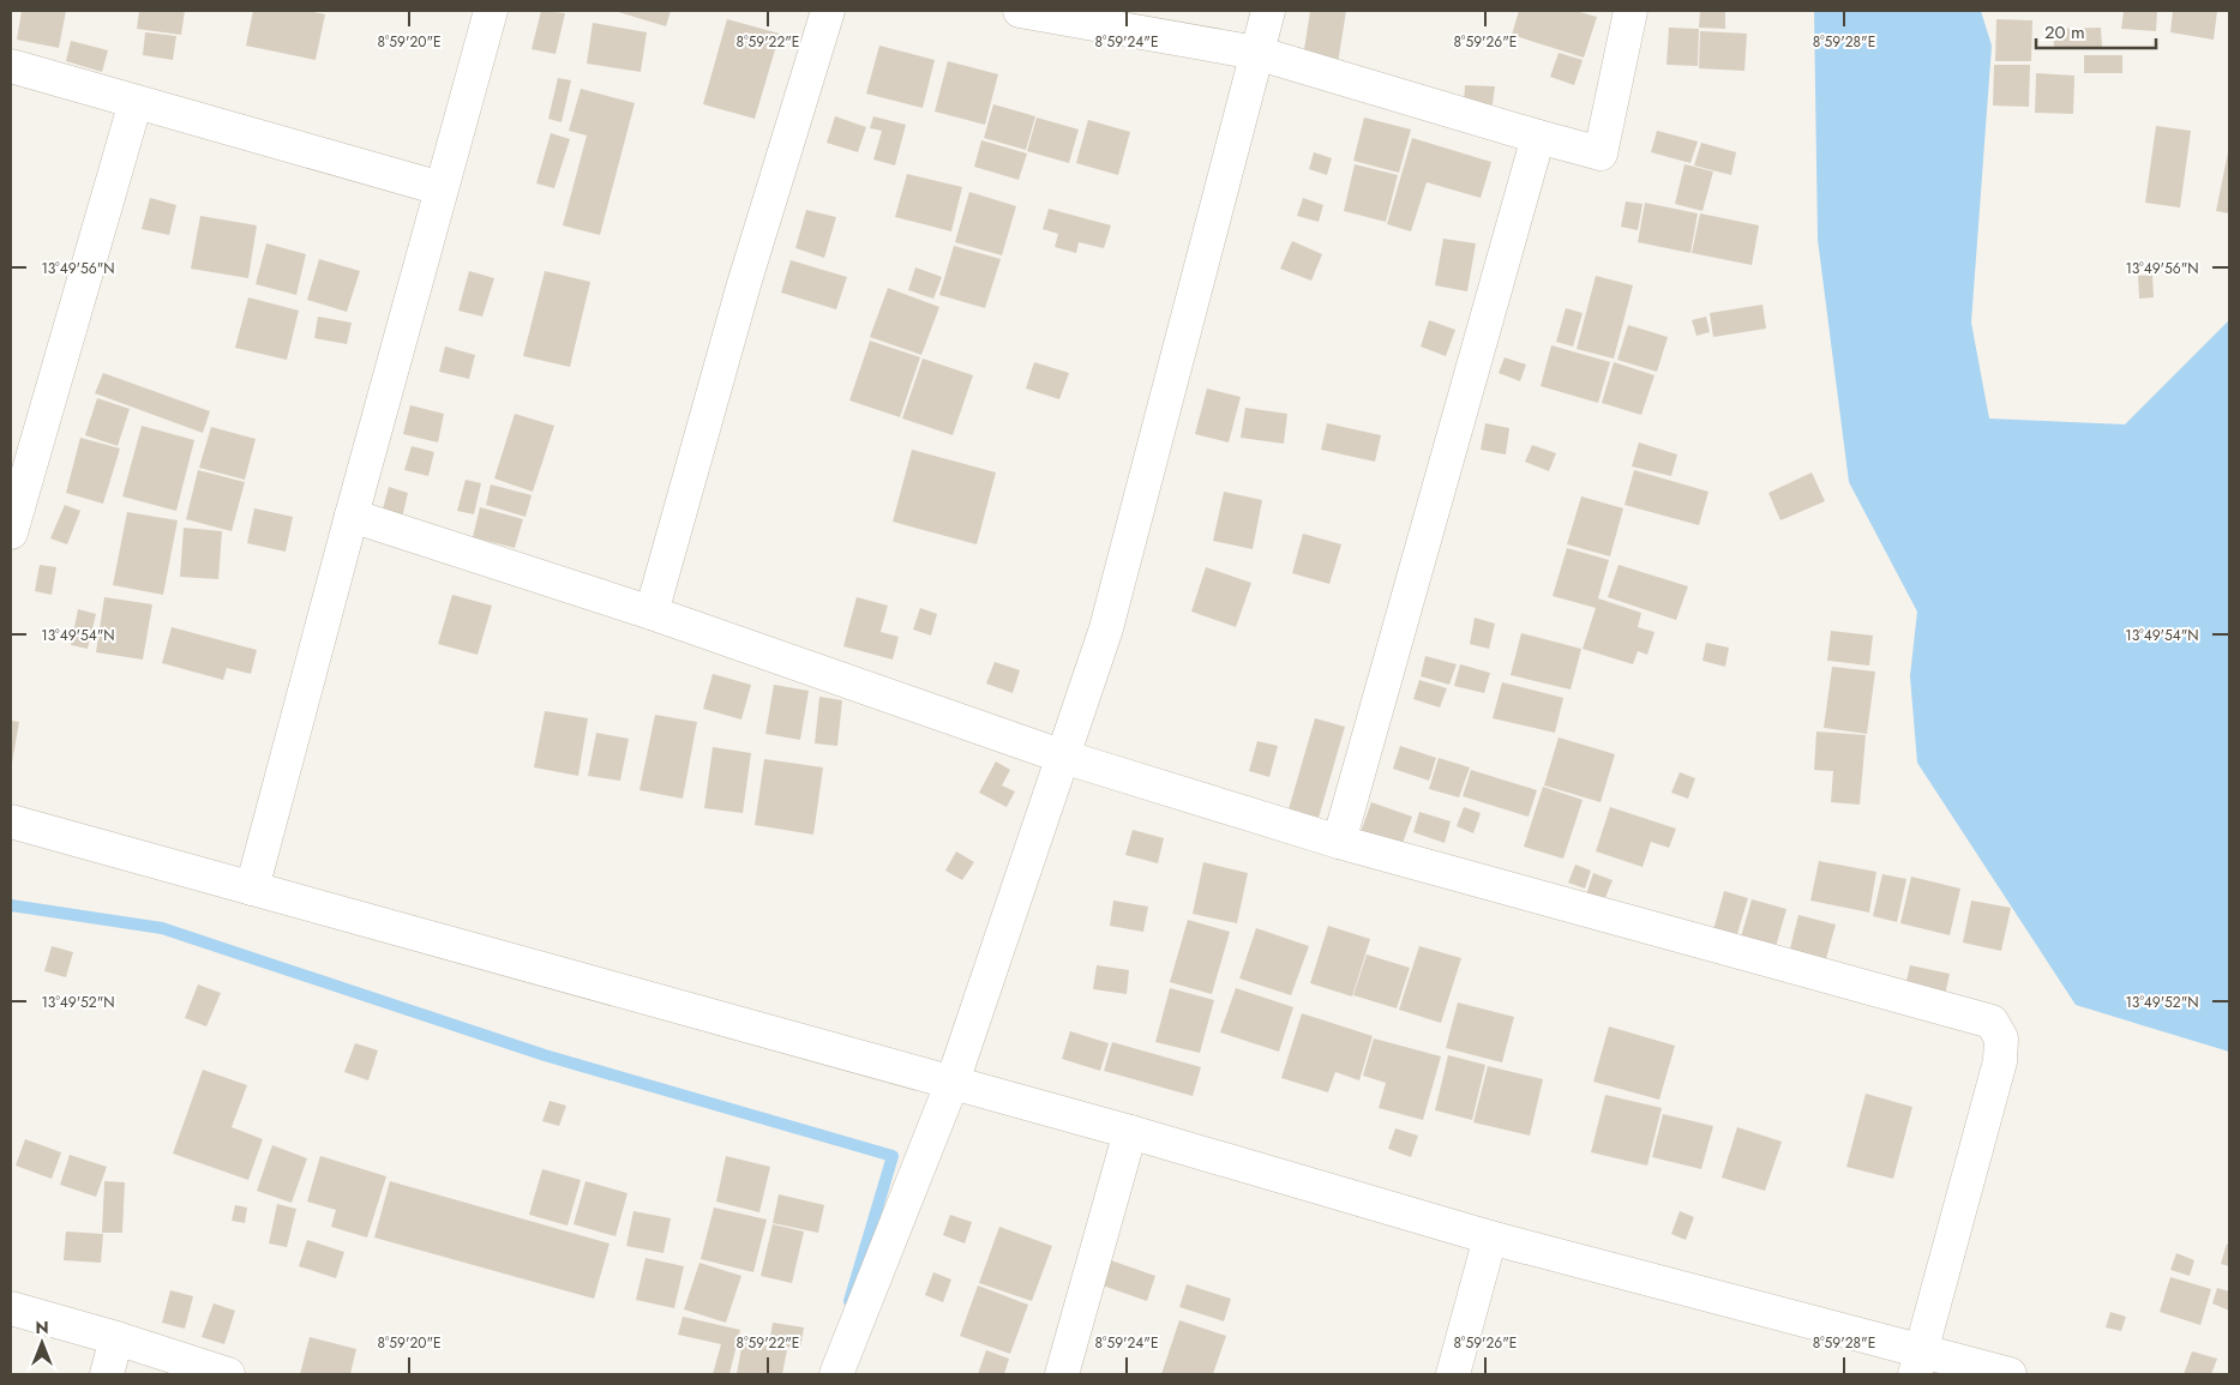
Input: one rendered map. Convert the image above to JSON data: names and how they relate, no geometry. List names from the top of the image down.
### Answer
{
  "scale_bar": "20 m",
  "north": "top",
  "coordinates": [
    "8°59'20\"E",
    "8°59'22\"E",
    "8°59'24\"E",
    "8°59'26\"E",
    "8°59'28\"E",
    "13°49'56\"N",
    "13°49'54\"N",
    "13°49'52\"N"
  ]
}
